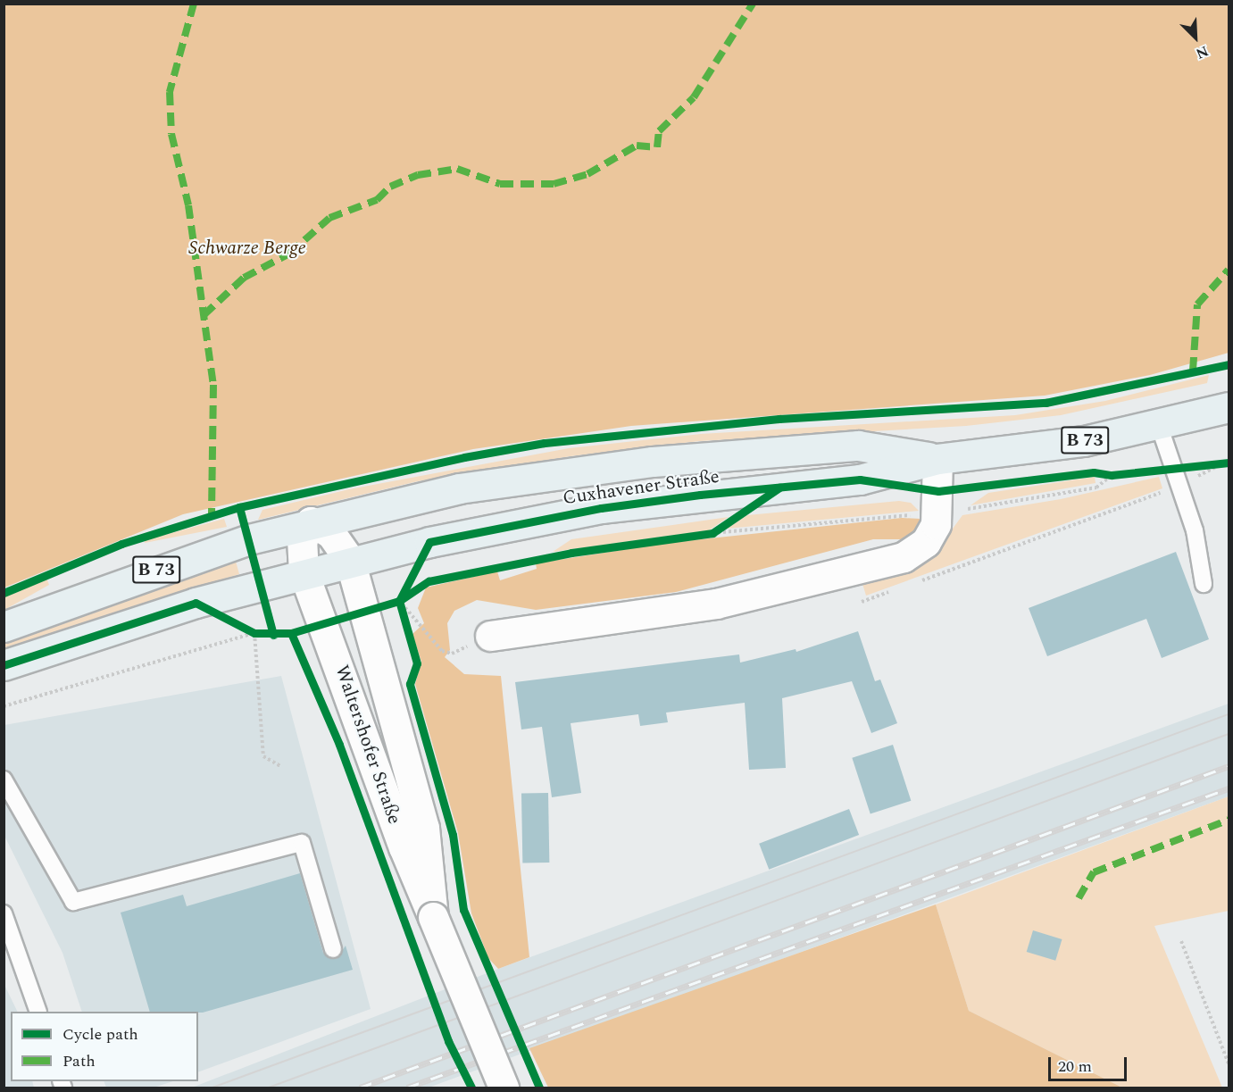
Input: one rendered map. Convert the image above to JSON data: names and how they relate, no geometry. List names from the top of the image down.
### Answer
{
  "streets": {
    "main road": ["B 73", "Cuxhavener Straße", "Waltershofer Straße"]
  },
  "crossings": [
    ["Cuxhavener Straße", "Waltershofer Straße"]
  ],
  "parks": ["Schwarze Berge"],
  "legend": ["Cycle path", "Path"],
  "scale_bar": "20 m",
  "north": "bottom right"
}
